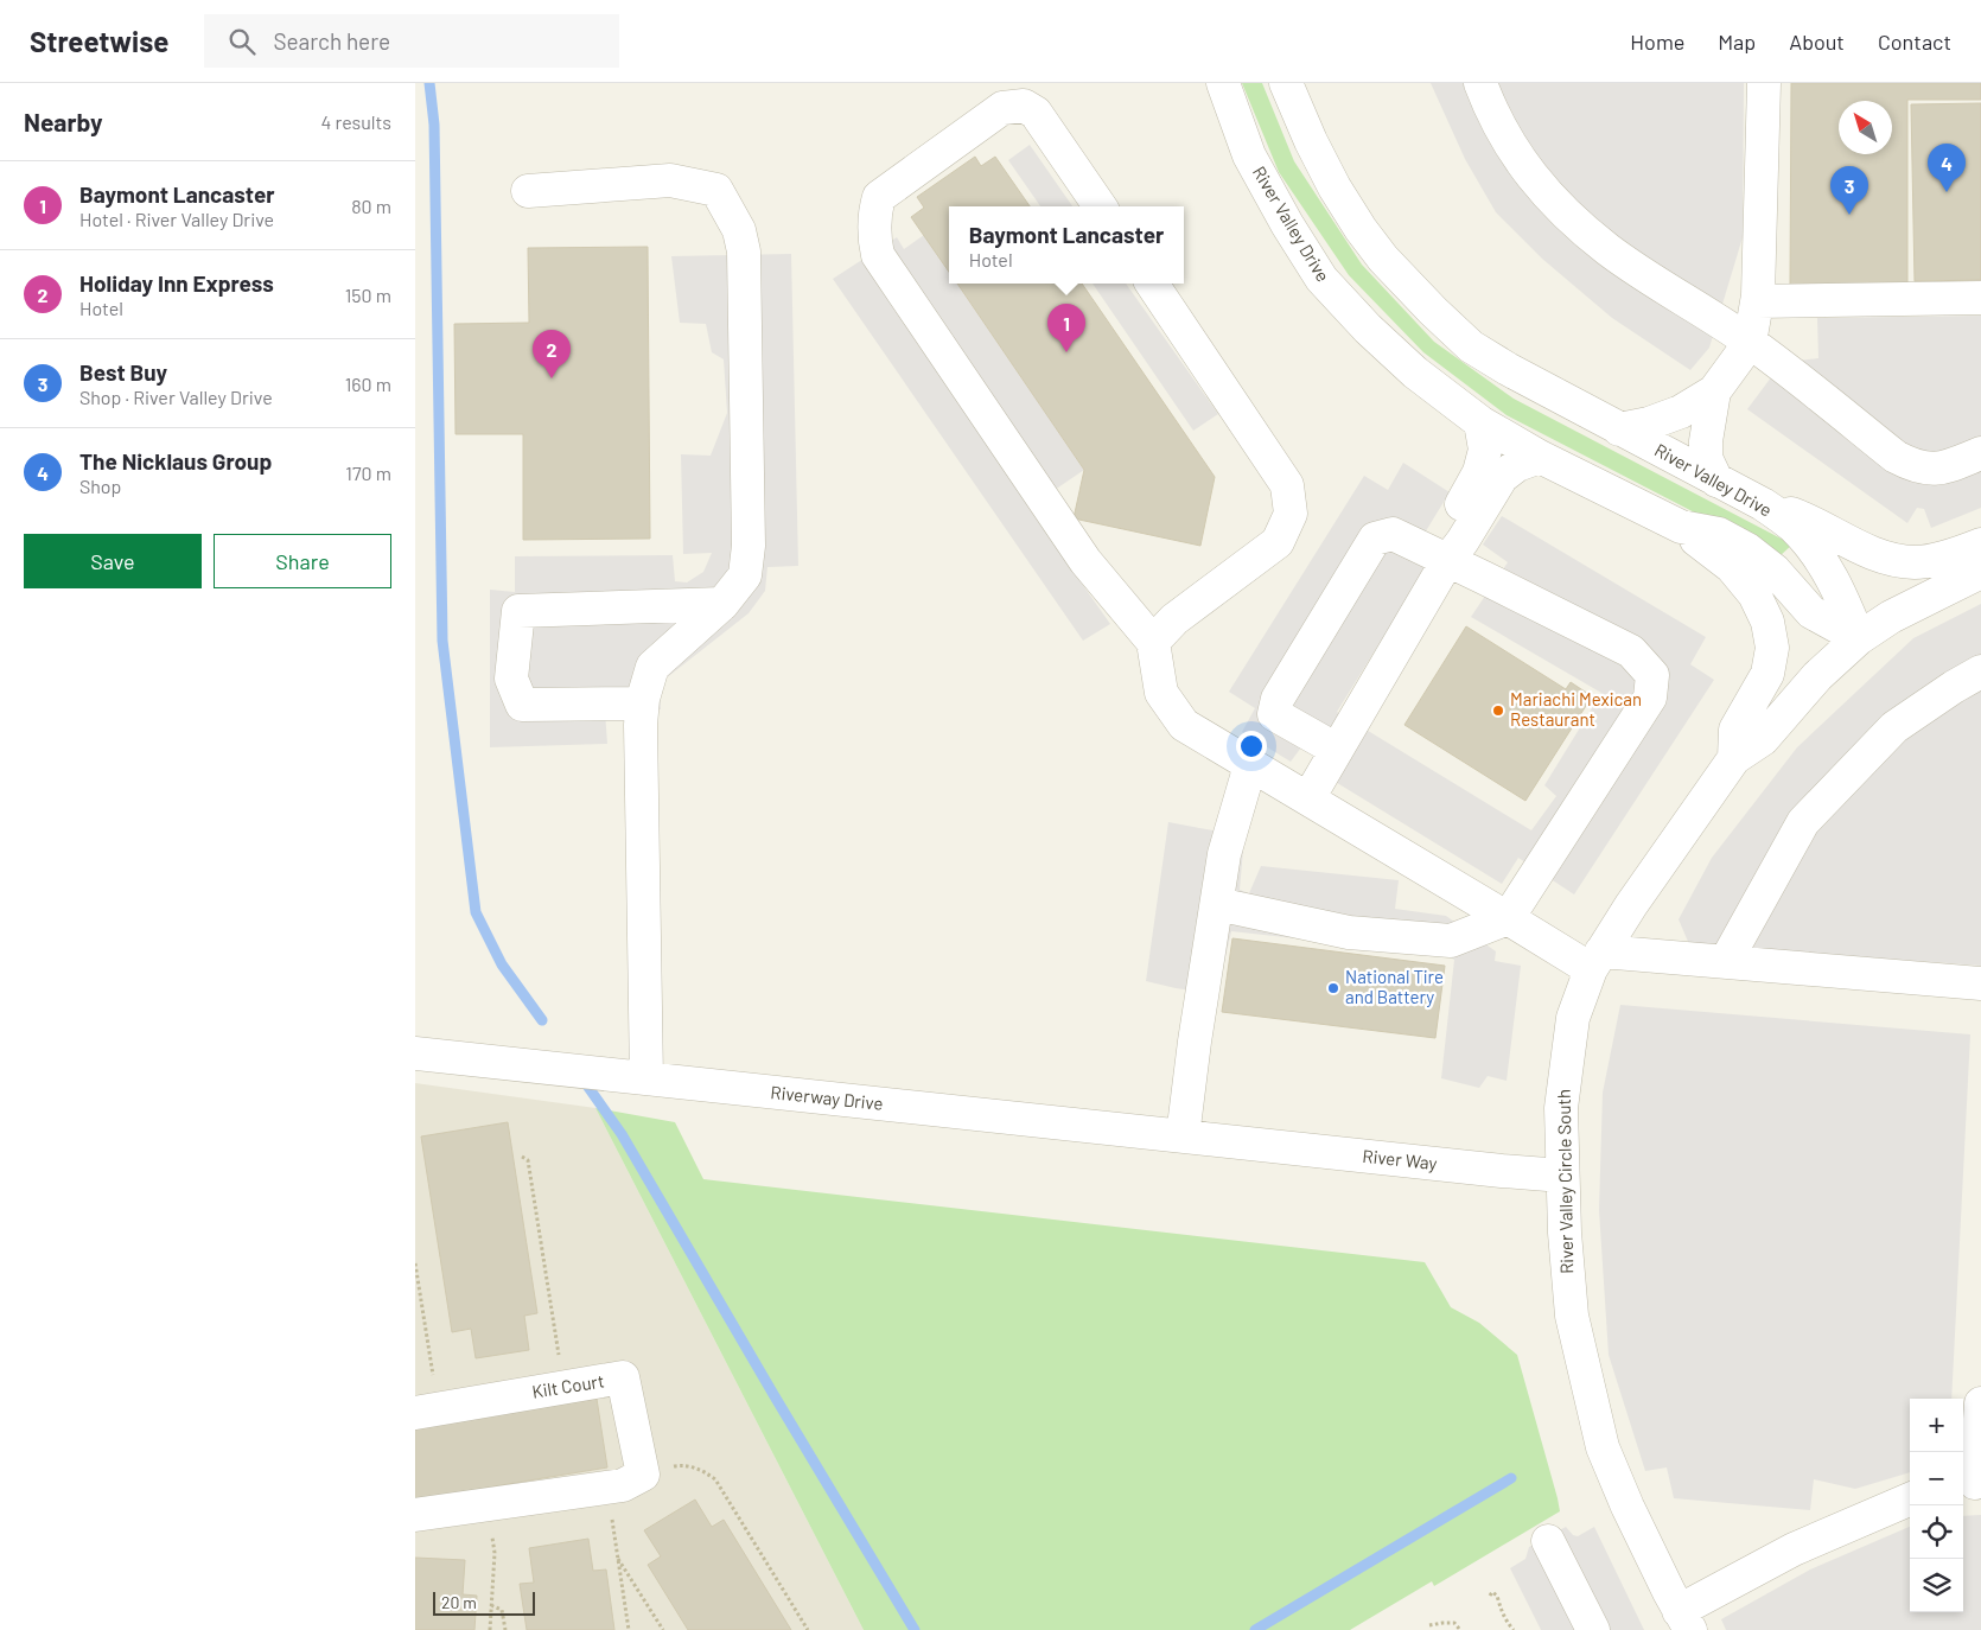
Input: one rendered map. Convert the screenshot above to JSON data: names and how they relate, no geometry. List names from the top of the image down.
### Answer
{
  "streets": {
    "street": [
      "River Valley Drive",
      "Riverway Drive",
      "River Way",
      "River Valley Circle South",
      "Kilt Court"
    ]
  },
  "crossings": [
    ["River Valley Drive", "River Valley Circle South"],
    ["Riverway Drive", "River Way"],
    ["River Way", "River Valley Circle South"]
  ],
  "places": ["Mariachi Mexican Restaurant", "National Tire and Battery"],
  "scale_bar": "20 m",
  "north": "top left",
  "page": {
    "header": "Streetwise",
    "search": "Search here",
    "nav": [
      "Home",
      "Map",
      "About",
      "Contact"
    ],
    "heading": ["Nearby", "4 results"],
    "pins": [
      "4",
      "3",
      "1",
      "2"
    ],
    "list": [
      {
        "mark": "1",
        "name": "Baymont Lancaster",
        "note": "Hotel · River Valley Drive",
        "value": "80 m"
      },
      {
        "mark": "2",
        "name": "Holiday Inn Express",
        "note": "Hotel",
        "value": "150 m"
      },
      {
        "mark": "3",
        "name": "Best Buy",
        "note": "Shop · River Valley Drive",
        "value": "160 m"
      },
      {
        "mark": "4",
        "name": "The Nicklaus Group",
        "note": "Shop",
        "value": "170 m"
      }
    ],
    "popup": ["Baymont Lancaster", "Hotel"],
    "buttons": ["Save", "Share"],
    "map_buttons": ["+", "−"],
    "scale": "20 m"
  }
}
